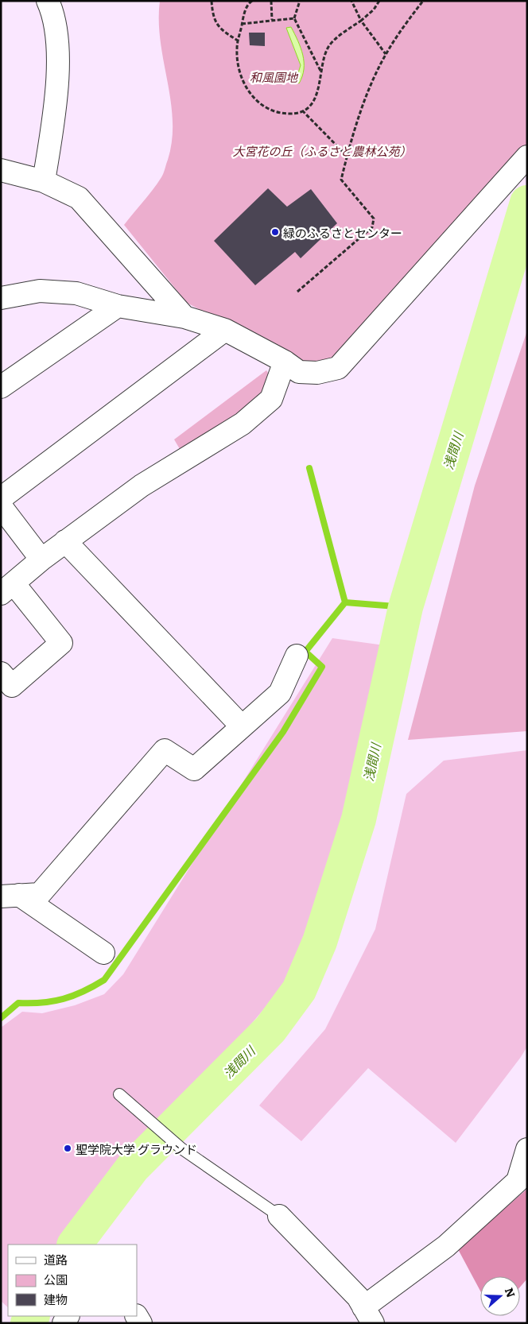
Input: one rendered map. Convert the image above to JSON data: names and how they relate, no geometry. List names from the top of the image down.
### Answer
{
  "water": ["浅間川"],
  "parks": ["和風園地", "大宮花の丘（ふるさと農林公苑）"],
  "places": ["緑のふるさとセンター", "聖学院大学 グラウンド"],
  "legend": ["道路", "公園", "建物"],
  "north": "right"
}
